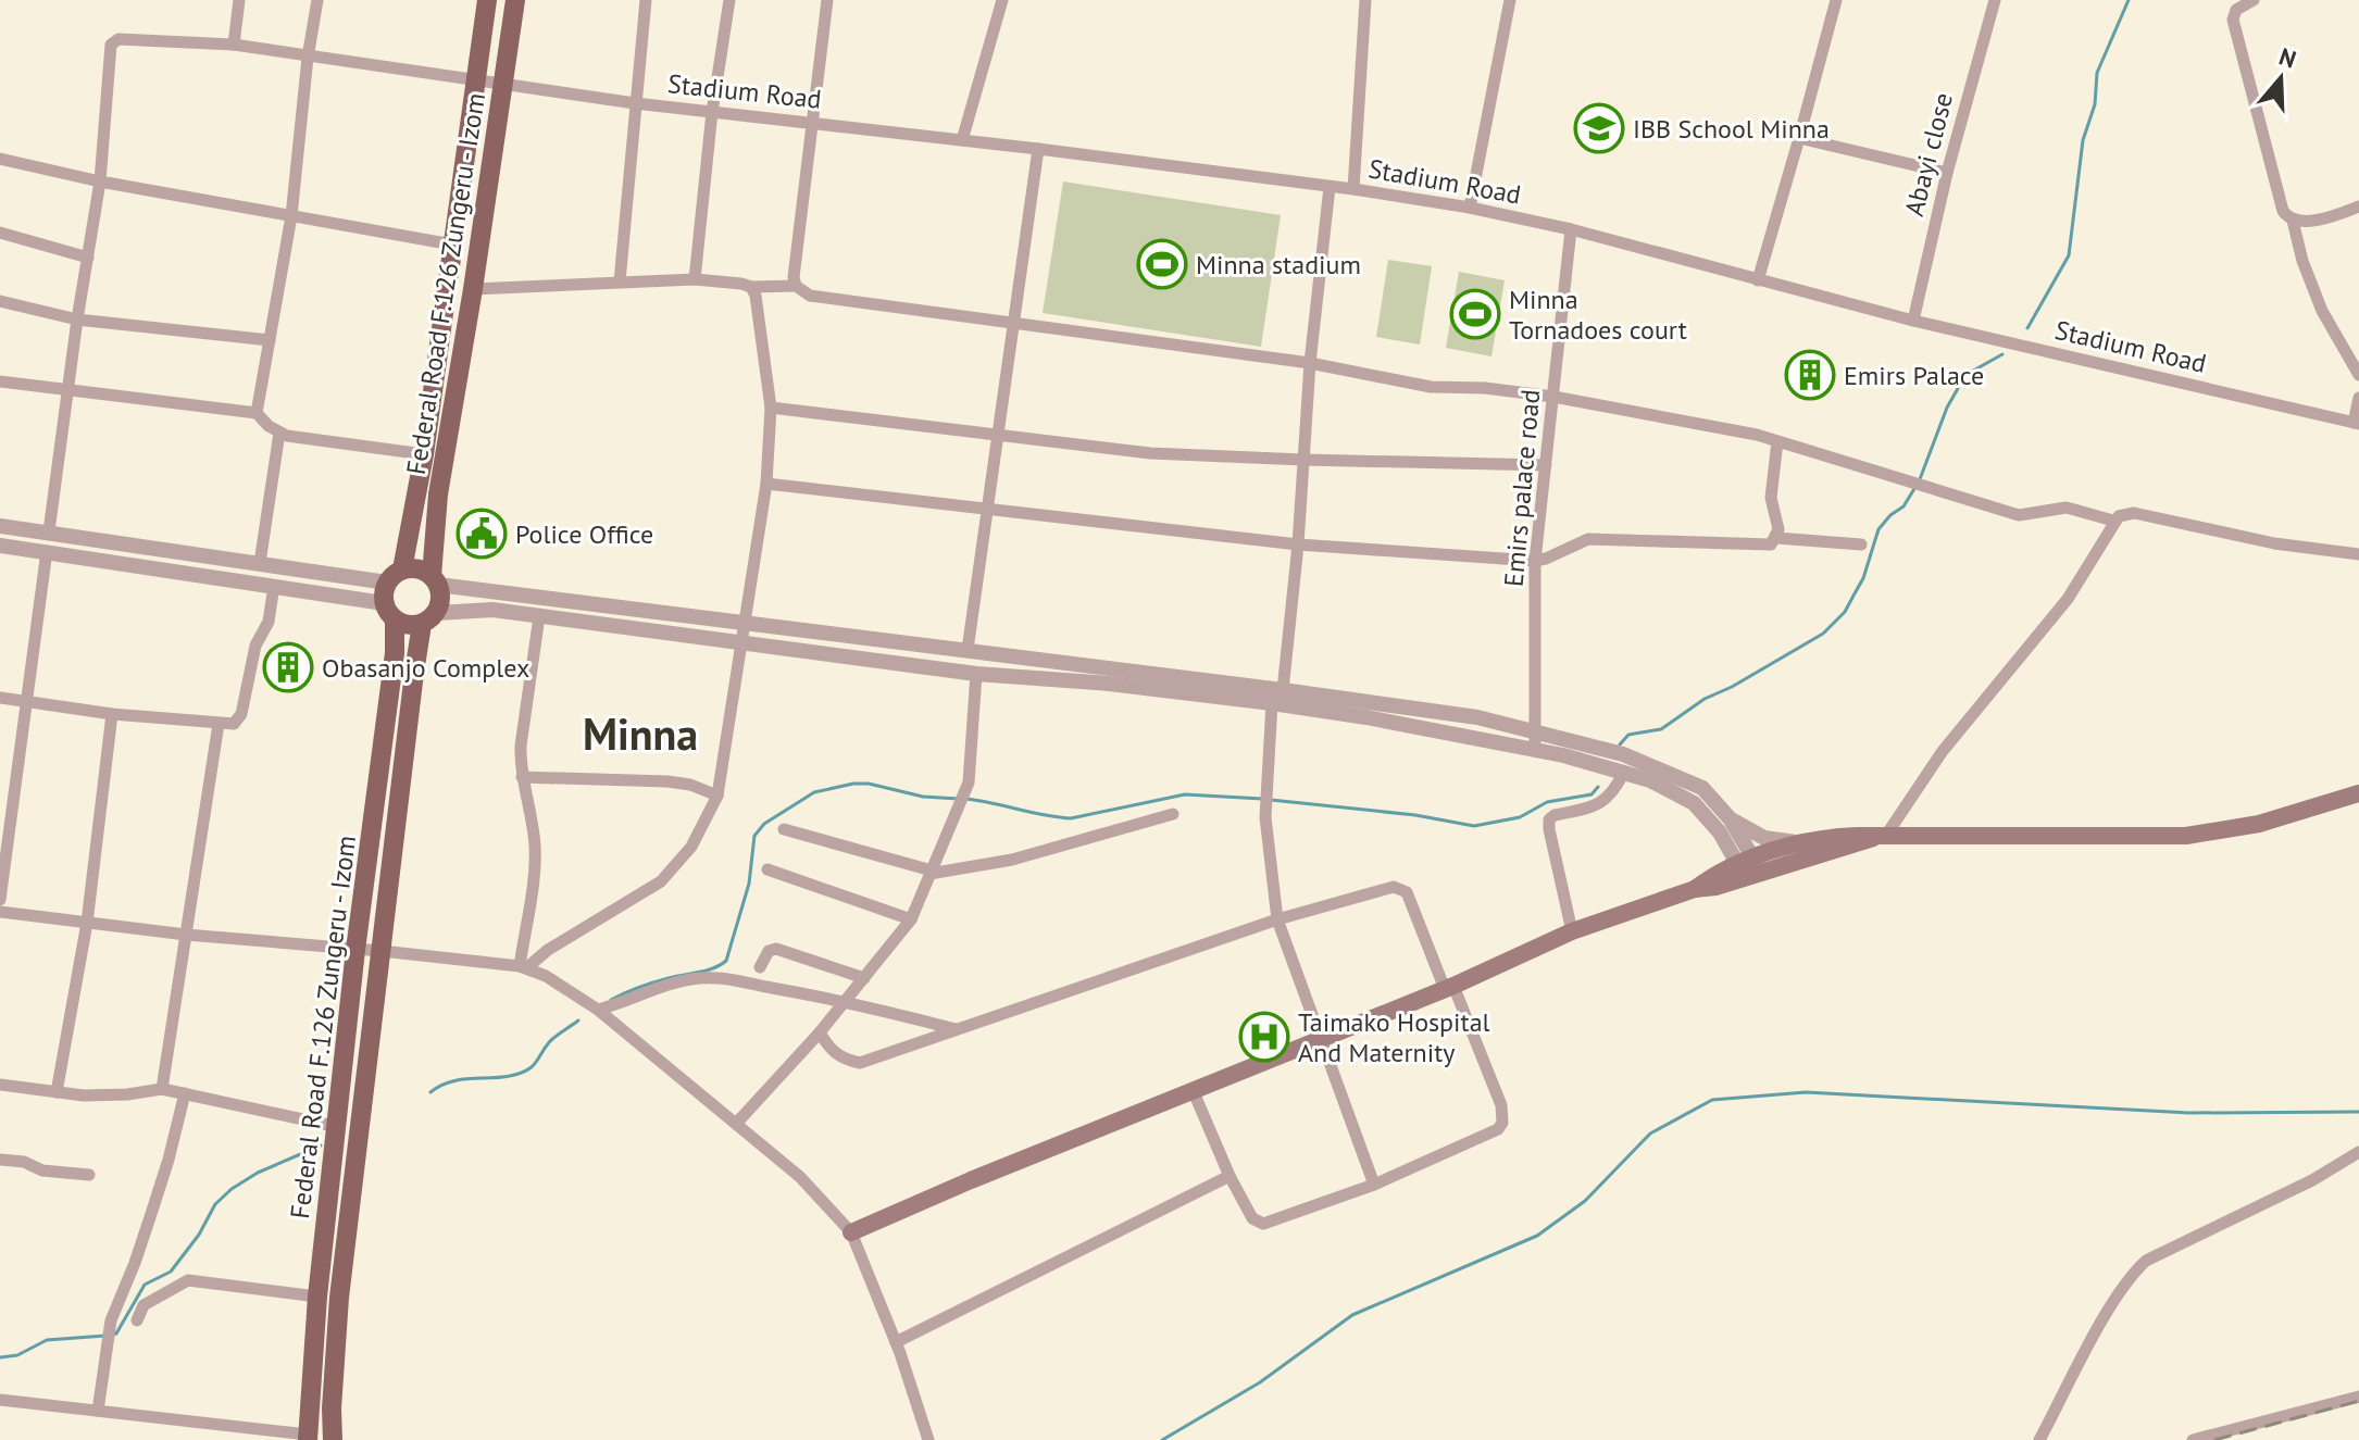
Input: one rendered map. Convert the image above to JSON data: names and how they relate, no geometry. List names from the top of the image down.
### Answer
{
  "streets": {
    "main road": ["Federal Road F.126 Zungeru - Izom"],
    "street": ["Stadium Road", "Abayi close", "Emirs palace road"]
  },
  "crossings": [
    ["Stadium Road", "Abayi close"],
    ["Stadium Road", "Federal Road F.126 Zungeru - Izom"],
    ["Stadium Road", "Emirs palace road"]
  ],
  "districts": ["Minna"],
  "places": {
    "school or university": ["IBB School Minna"],
    "sports": ["Minna stadium", "Minna Tornadoes court"],
    "building": ["Emirs Palace", "Obasanjo Complex"],
    "public building": ["Police Office"],
    "hospital": ["Taimako Hospital And Maternity"]
  },
  "north": "top"
}
